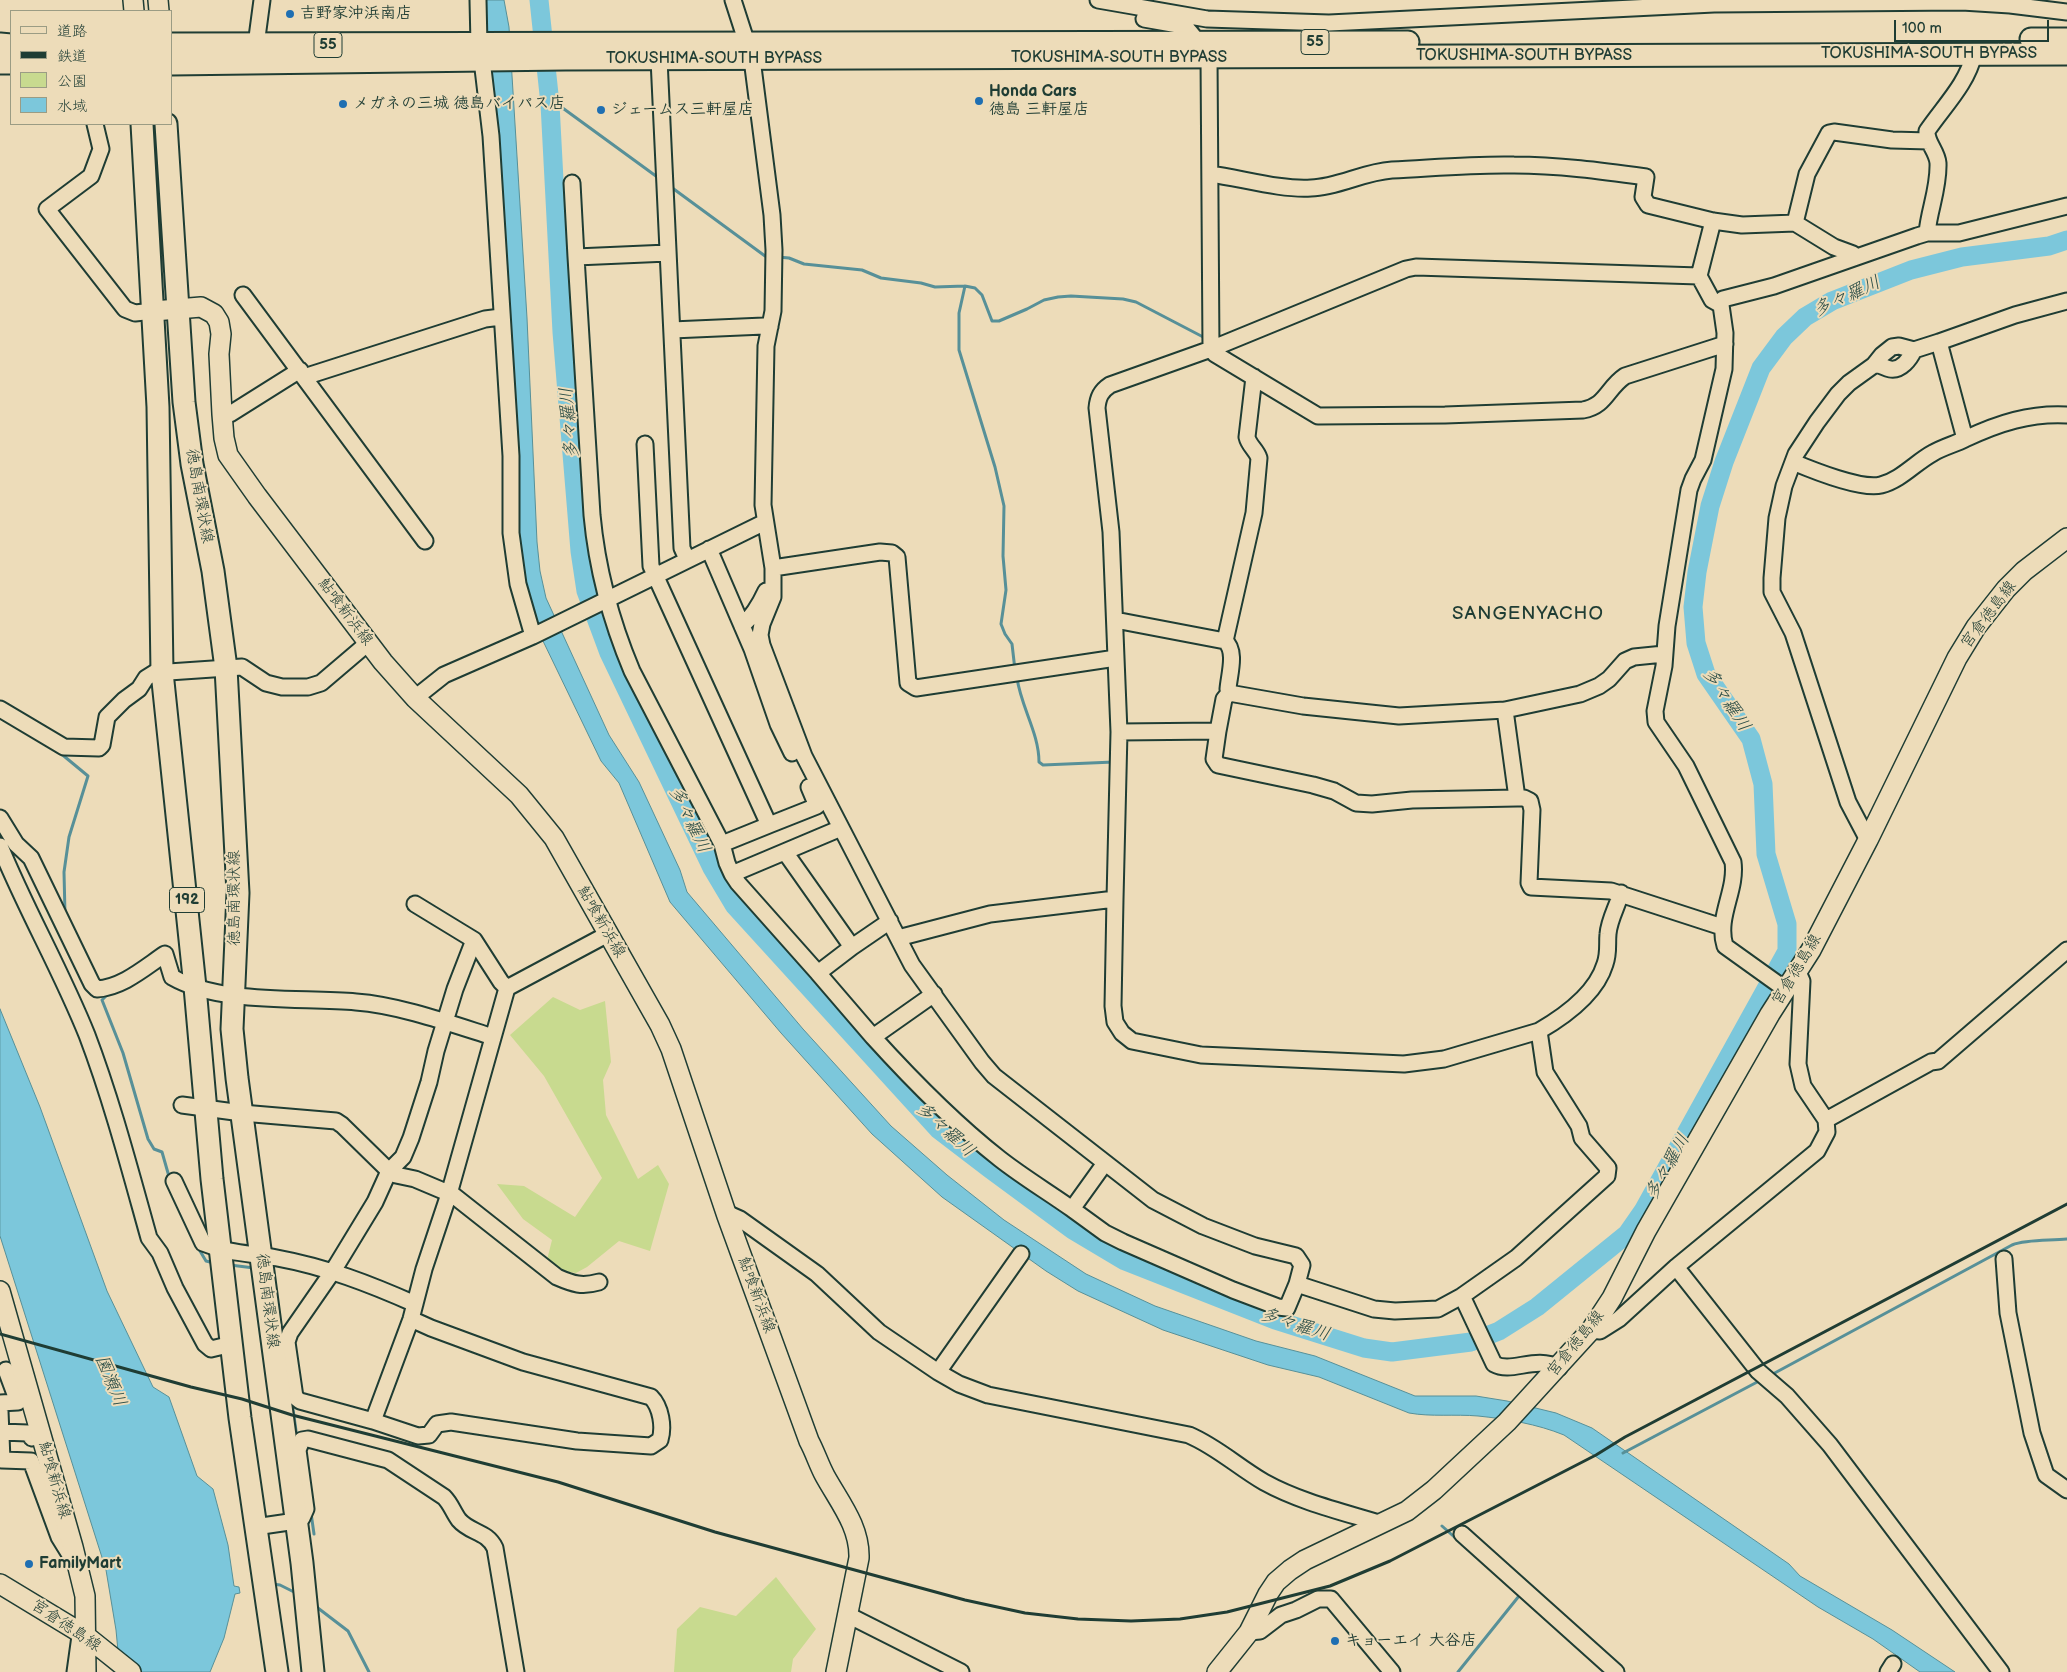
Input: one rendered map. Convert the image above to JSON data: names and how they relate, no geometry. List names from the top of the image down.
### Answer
{
  "streets": {
    "highway": [
      "55",
      "TOKUSHIMA-SOUTH BYPASS",
      "徳島南環状線",
      "192"
    ],
    "main road": ["鮎喰新浜線", "宮倉徳島線"]
  },
  "crossings": [
    ["徳島南環状線", "鮎喰新浜線"],
    ["鮎喰新浜線", "宮倉徳島線"]
  ],
  "districts": ["SANGENYACHO"],
  "water": ["多々羅川", "園瀬川"],
  "places": [
    "吉野家沖浜南店",
    "Honda Cars 徳島 三軒屋店",
    "メガネの三城 徳島バイパス店",
    "ジェームス三軒屋店",
    "FamilyMart",
    "キョーエイ 大谷店"
  ],
  "legend": [
    "道路",
    "鉄道",
    "公園",
    "水域"
  ],
  "scale_bar": "100 m"
}
